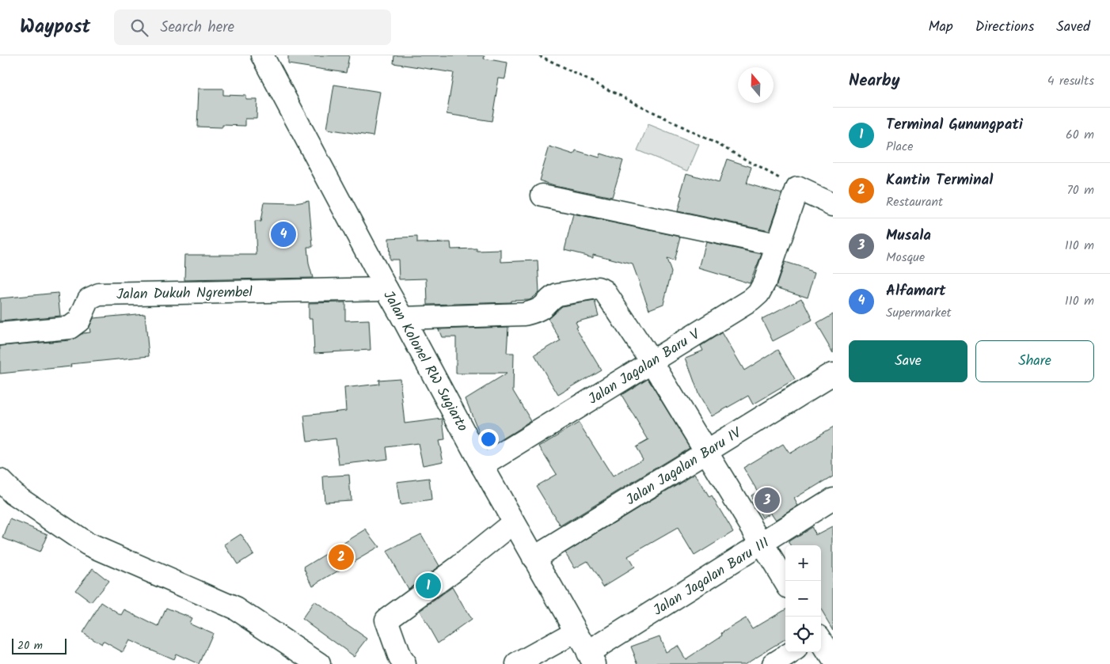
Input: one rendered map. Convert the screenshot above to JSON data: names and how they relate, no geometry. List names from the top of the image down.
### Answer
{
  "streets": {
    "street": [
      "Jalan Dukuh Ngrembel",
      "Jalan Kolonel RW Sugiarto",
      "Jalan Jagalan Baru V",
      "Jalan Jagalan Baru IV",
      "Jalan Jagalan Baru III"
    ]
  },
  "crossings": [
    ["Jalan Dukuh Ngrembel", "Jalan Kolonel RW Sugiarto"],
    ["Jalan Kolonel RW Sugiarto", "Jalan Jagalan Baru V"],
    ["Jalan Kolonel RW Sugiarto", "Jalan Jagalan Baru IV"],
    ["Jalan Kolonel RW Sugiarto", "Jalan Jagalan Baru III"]
  ],
  "scale_bar": "20 m",
  "north": "top",
  "page": {
    "header": "Waypost",
    "search": "Search here",
    "nav": ["Map", "Directions", "Saved"],
    "heading": ["Nearby", "4 results"],
    "list": [
      {
        "mark": "1",
        "name": "Terminal Gunungpati",
        "note": "Place",
        "value": "60 m"
      },
      {
        "mark": "2",
        "name": "Kantin Terminal",
        "note": "Restaurant",
        "value": "70 m"
      },
      {
        "mark": "3",
        "name": "Musala",
        "note": "Mosque",
        "value": "110 m"
      },
      {
        "mark": "4",
        "name": "Alfamart",
        "note": "Supermarket",
        "value": "110 m"
      }
    ],
    "pins": [
      "4",
      "3",
      "2",
      "1"
    ],
    "buttons": ["Save", "Share"],
    "map_buttons": ["+", "−"],
    "scale": "20 m"
  }
}
